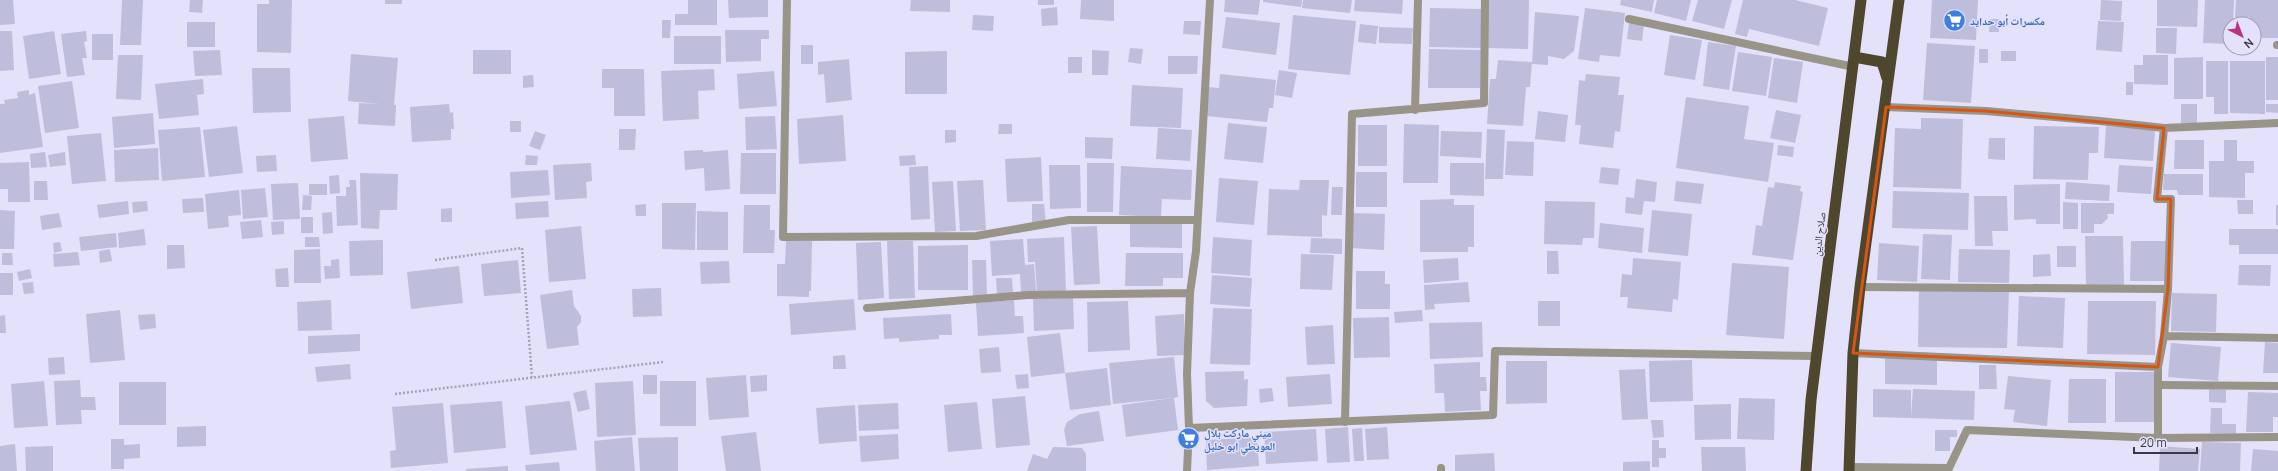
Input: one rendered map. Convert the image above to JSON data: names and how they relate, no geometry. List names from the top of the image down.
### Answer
{
  "streets": {
    "highway": ["صلاح الدين"]
  },
  "places": {
    "supermarket": ["مكسرات أبو حدايد", "ميني ماركت بلال العويطي ابو خليل"]
  },
  "scale_bar": "20 m",
  "north": "bottom right"
}
